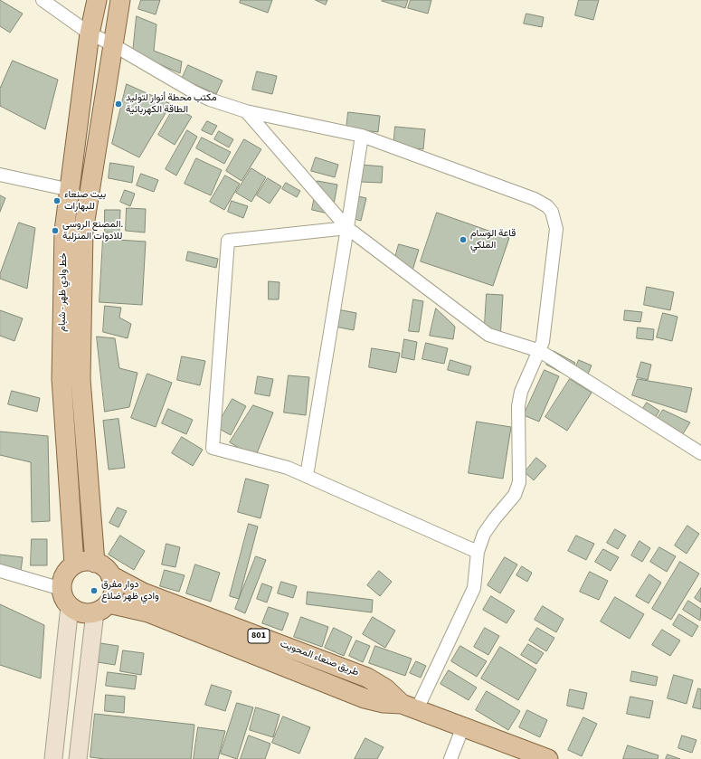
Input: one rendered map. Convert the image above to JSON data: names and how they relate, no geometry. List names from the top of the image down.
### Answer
{
  "streets": {
    "main road": ["خط وادي ظهر - شبام", "801", "طريق صنعاء المحويت"]
  },
  "crossings": [
    ["خط وادي ظهر - شبام", "طريق صنعاء المحويت"]
  ],
  "places": [
    "مكتب محطة أنوار لتوليد الطاقة الكهربائية",
    "بيت صنعاء للبهارات",
    "المصنع الروسي. للادوات المنزلية",
    "قاعة الوسام الملكي",
    "دوار مفرق وادي ظهر ضلاع"
  ]
}
